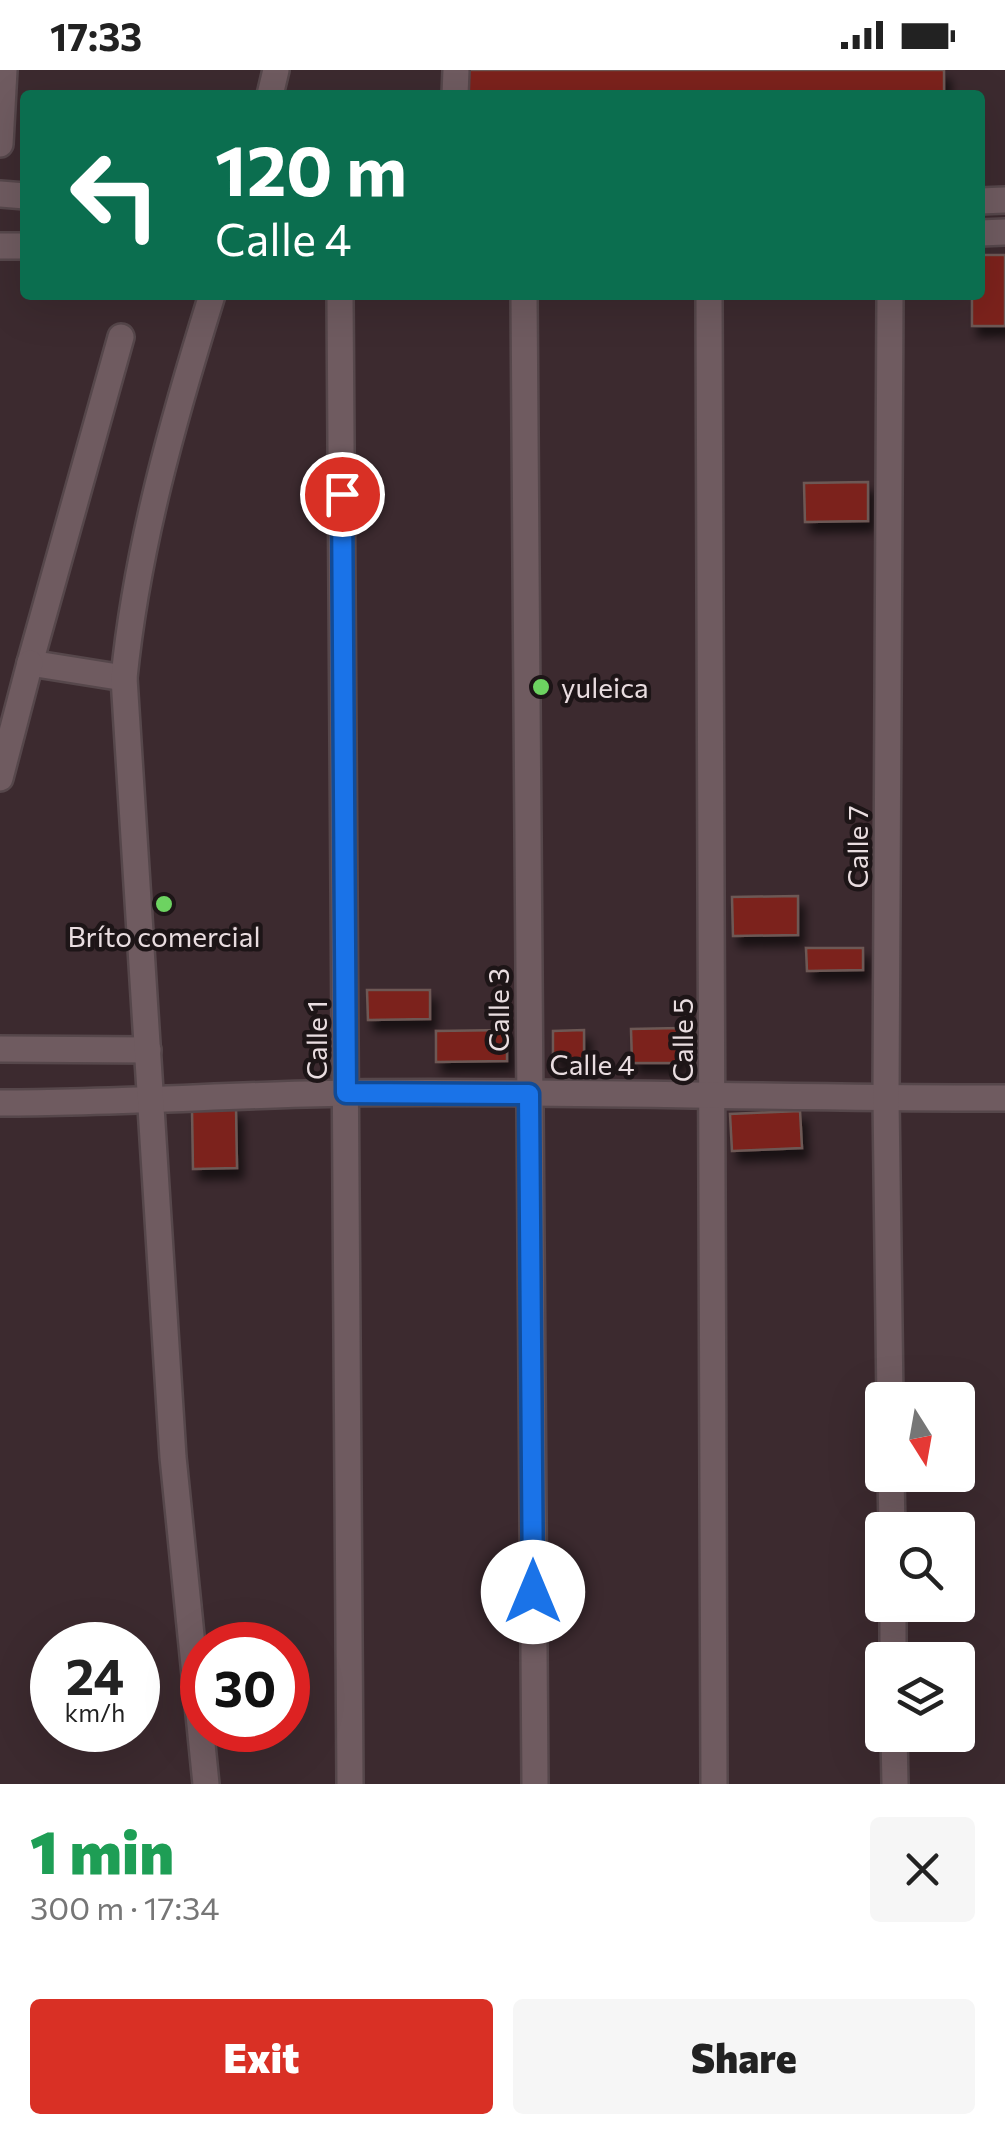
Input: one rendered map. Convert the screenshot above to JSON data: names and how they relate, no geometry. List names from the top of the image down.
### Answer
{
  "streets": {
    "street": [
      "Calle 7",
      "Calle 3",
      "Calle 1",
      "Calle 5",
      "Calle 4"
    ]
  },
  "crossings": [
    ["Calle 7", "Calle 4"],
    ["Calle 3", "Calle 4"],
    ["Calle 1", "Calle 4"],
    ["Calle 5", "Calle 4"]
  ],
  "places": ["yuleica", "Bríto comercial"],
  "north": "bottom",
  "page": {
    "status": "17:33",
    "turn": ["120 m", "Calle 4"],
    "speed": "24 km/h",
    "limit": "30",
    "heading": ["1 min", "300 m · 17:34"],
    "buttons": ["Exit", "Share"]
  }
}
